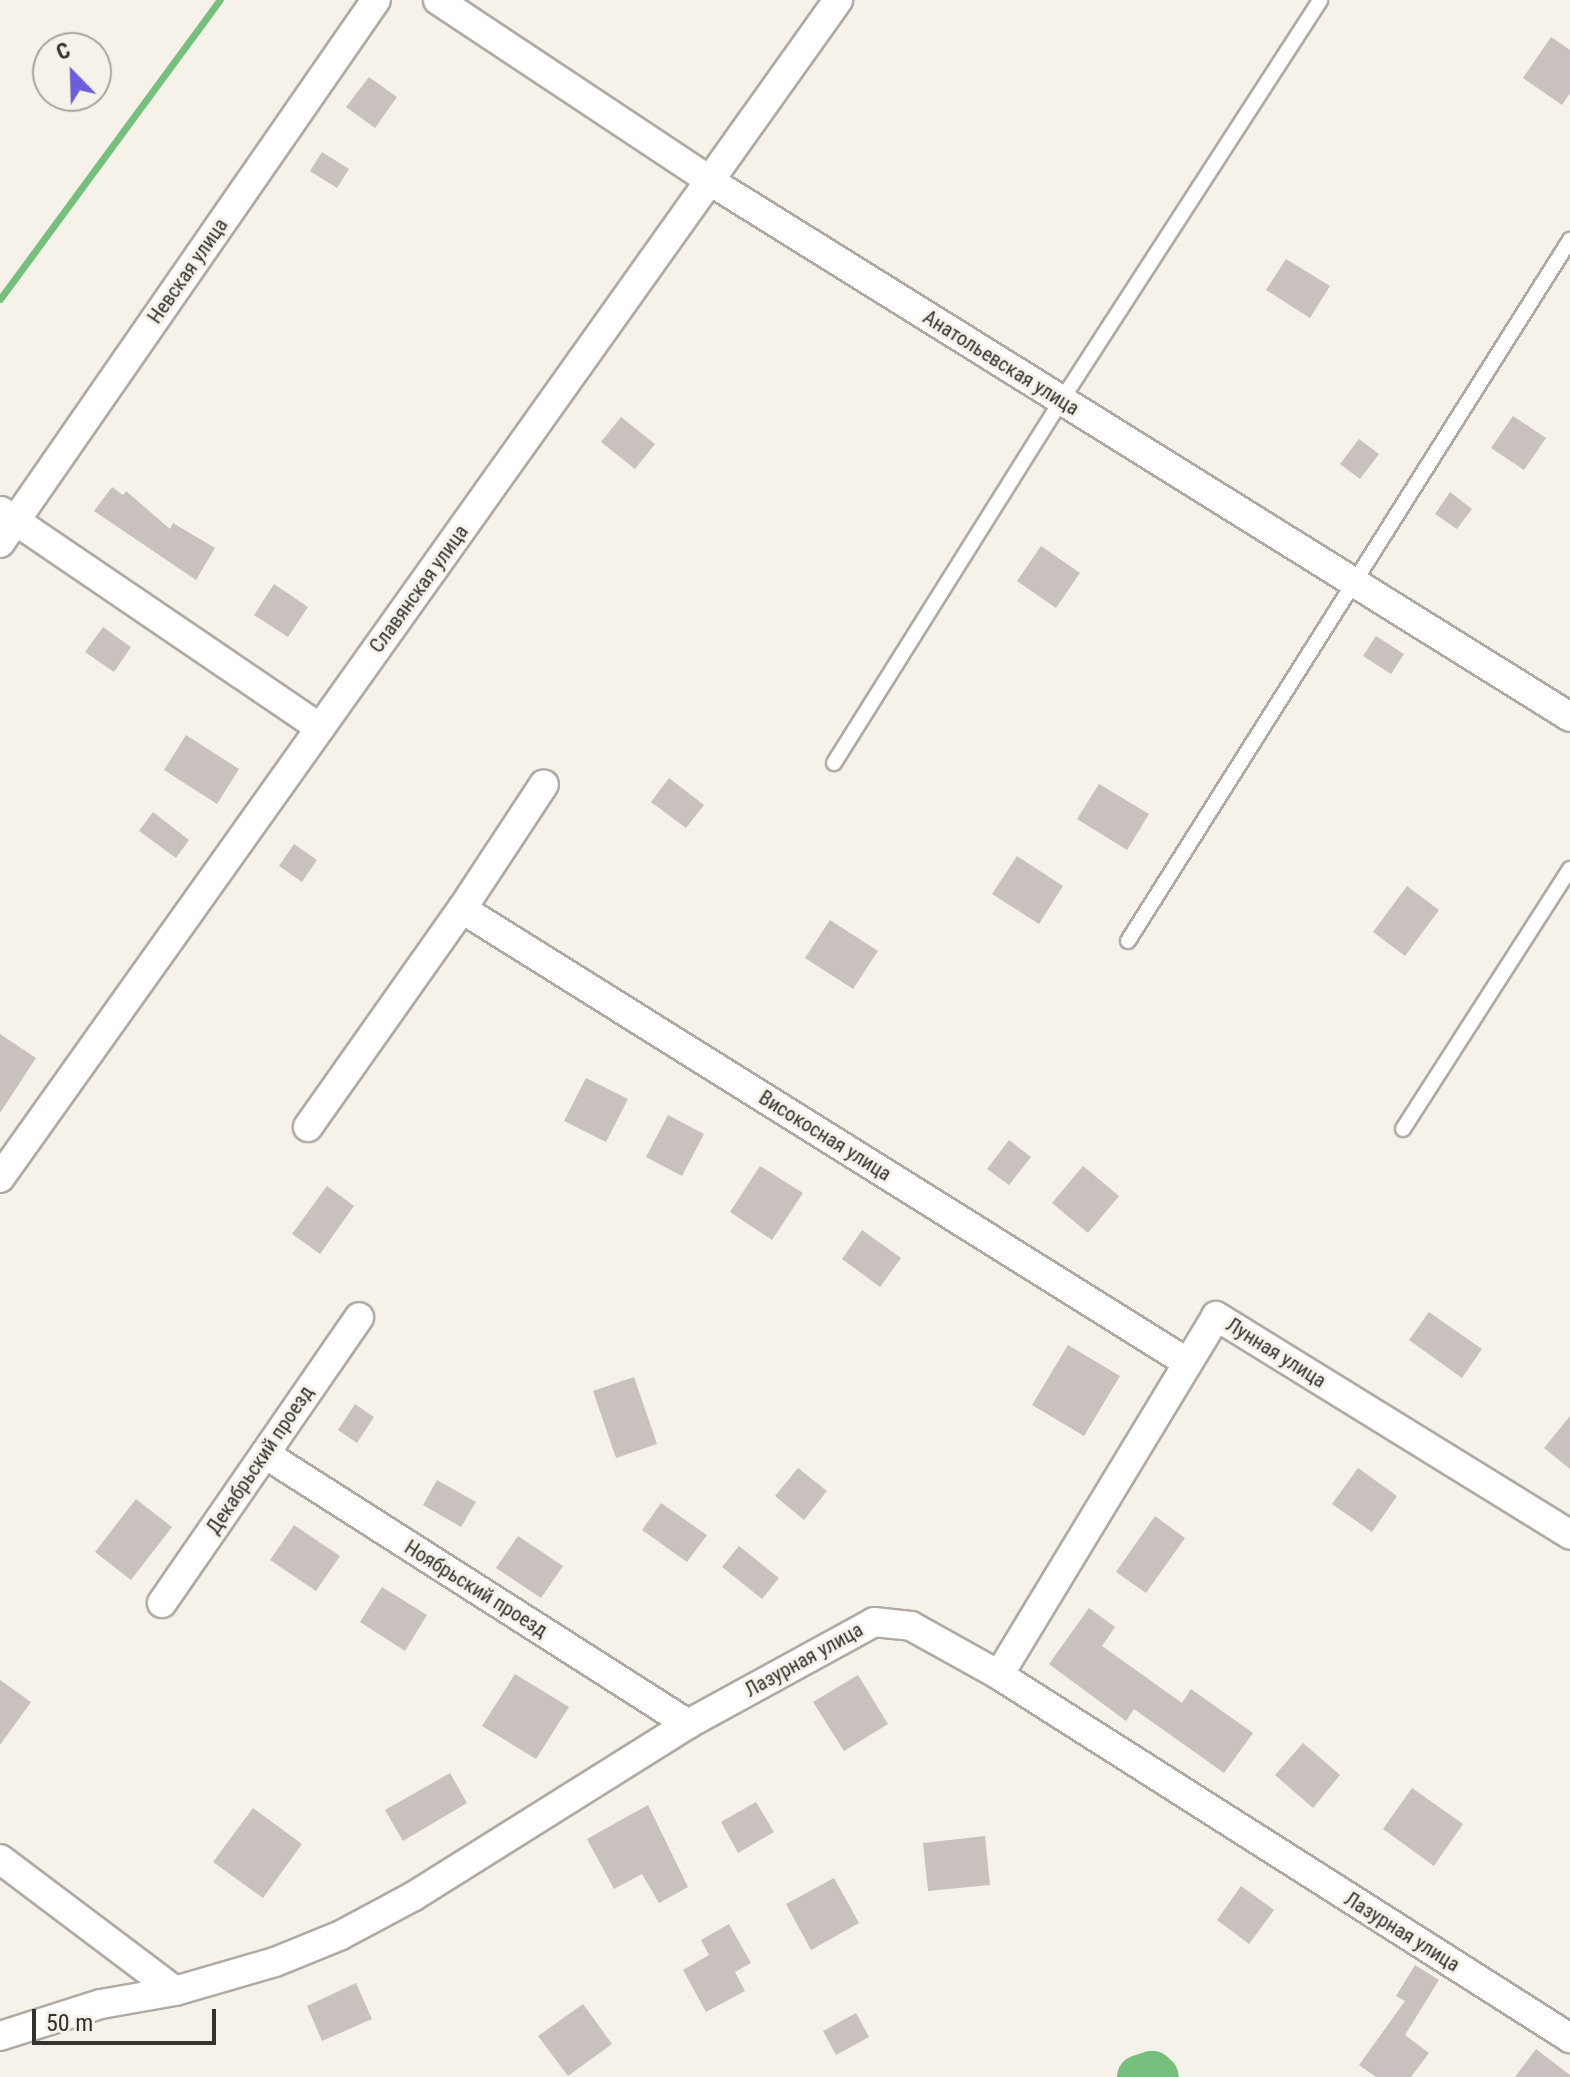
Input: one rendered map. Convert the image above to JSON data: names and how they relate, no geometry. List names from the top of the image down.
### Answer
{
  "streets": {
    "street": [
      "Невская улица",
      "Анатольевская улица",
      "Славянская улица",
      "Високосная улица",
      "Лунная улица",
      "Декабрьский проезд",
      "Ноябрьский проезд",
      "Лазурная улица"
    ]
  },
  "crossings": [
    ["Анатольевская улица", "Славянская улица"],
    ["Високосная улица", "Лунная улица"],
    ["Лунная улица", "Лазурная улица"],
    ["Декабрьский проезд", "Ноябрьский проезд"],
    ["Ноябрьский проезд", "Лазурная улица"]
  ],
  "scale_bar": "50 m",
  "north": "top left"
}
